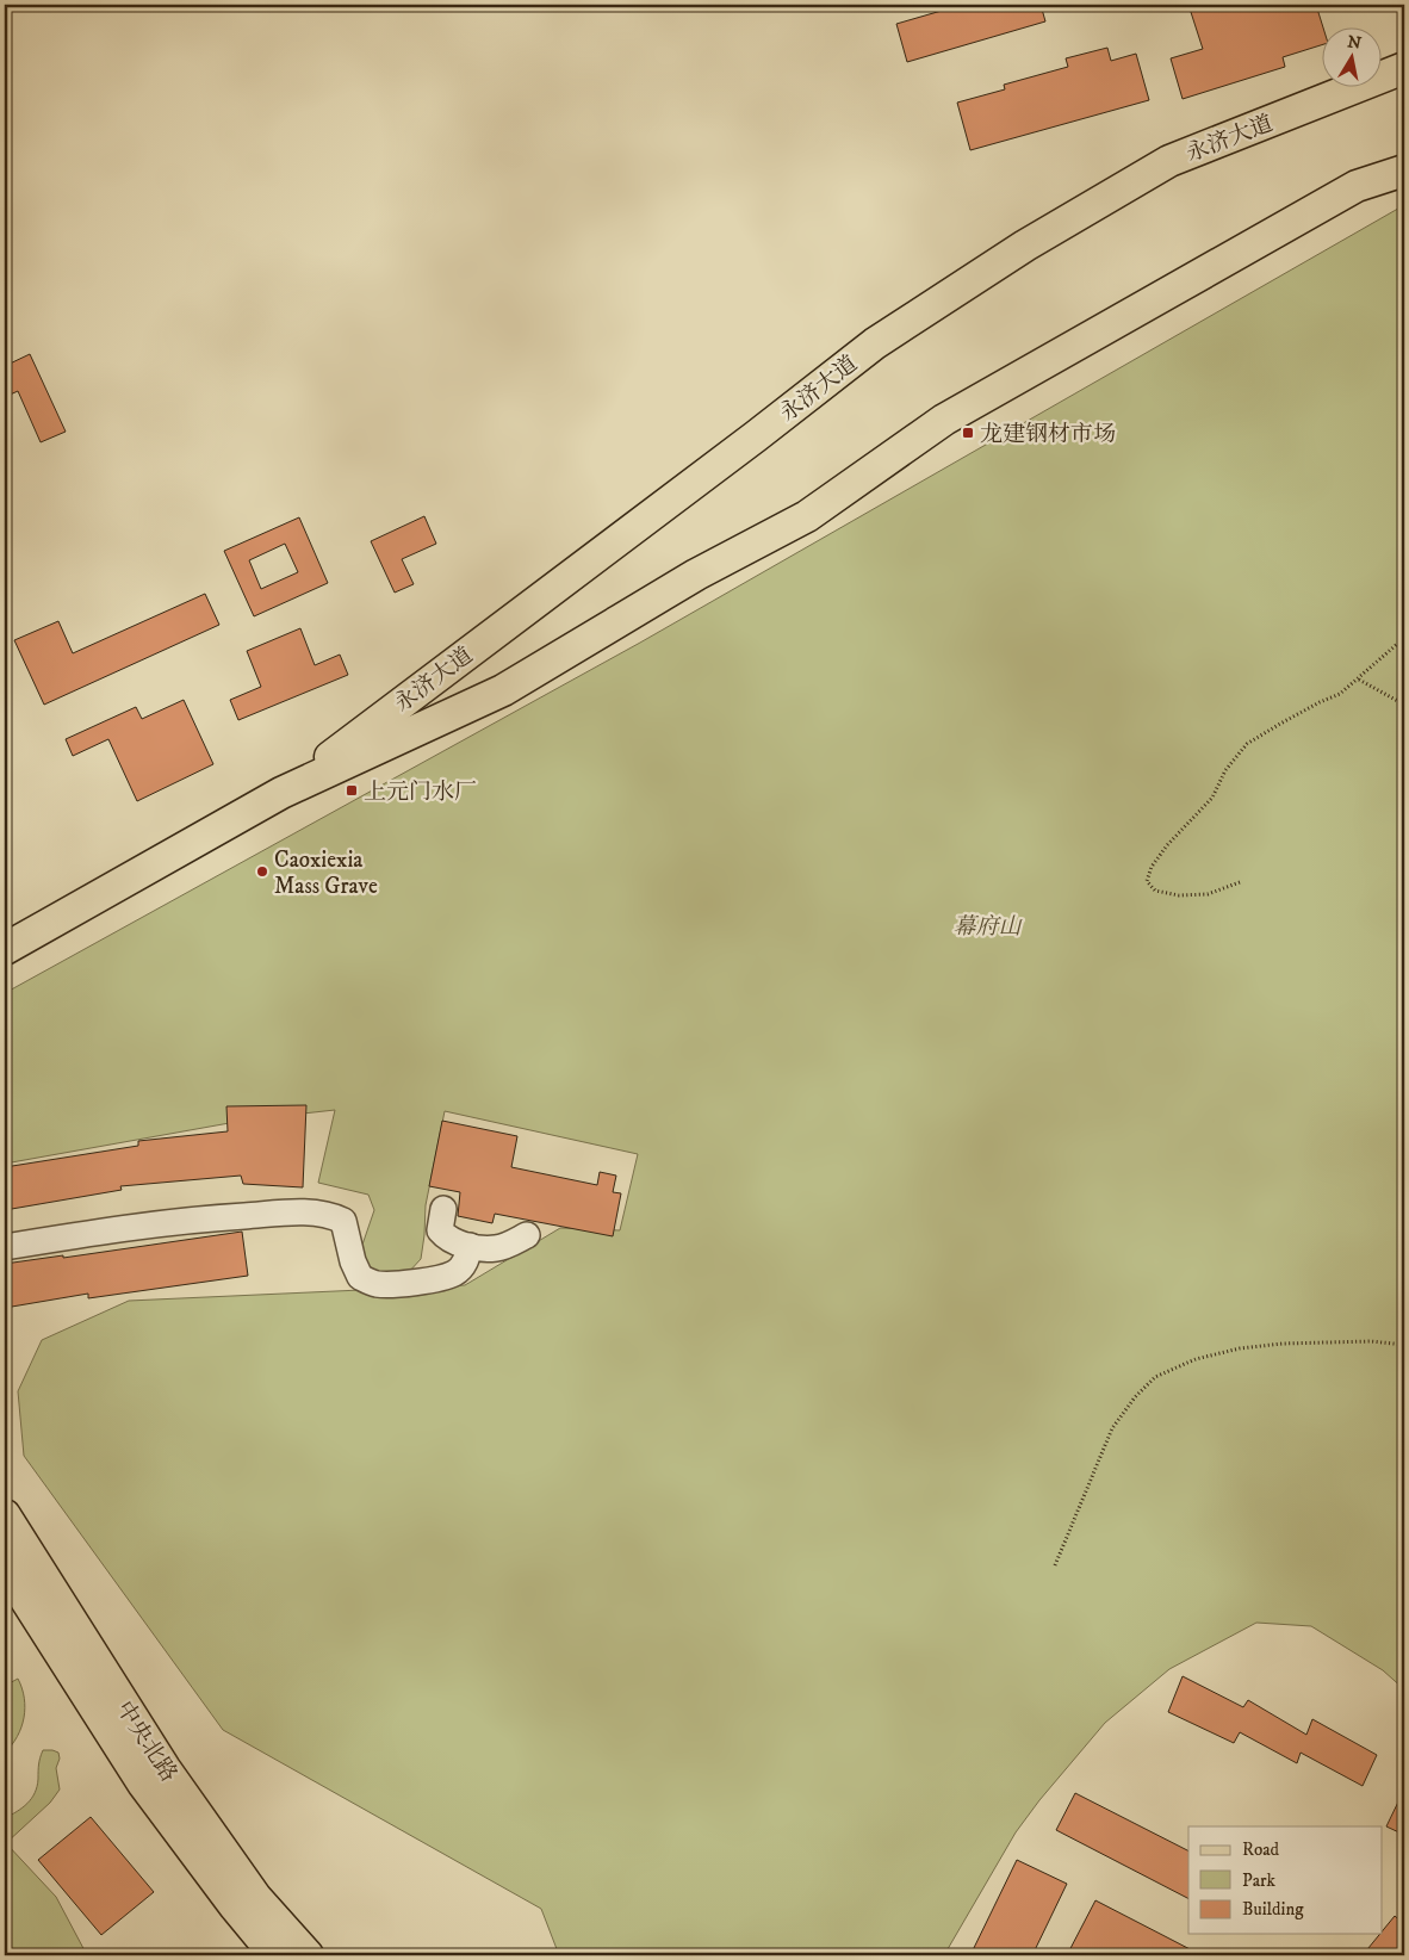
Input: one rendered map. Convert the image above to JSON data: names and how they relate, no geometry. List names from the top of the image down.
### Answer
{
  "streets": {
    "main road": ["永济大道", "中央北路"]
  },
  "parks": ["幕府山"],
  "places": {
    "transit": ["龙建钢材市场", "上元门水厂"],
    "other": ["Caoxiexia Mass Grave"]
  },
  "legend": ["Road", "Park", "Building"],
  "north": "top"
}
